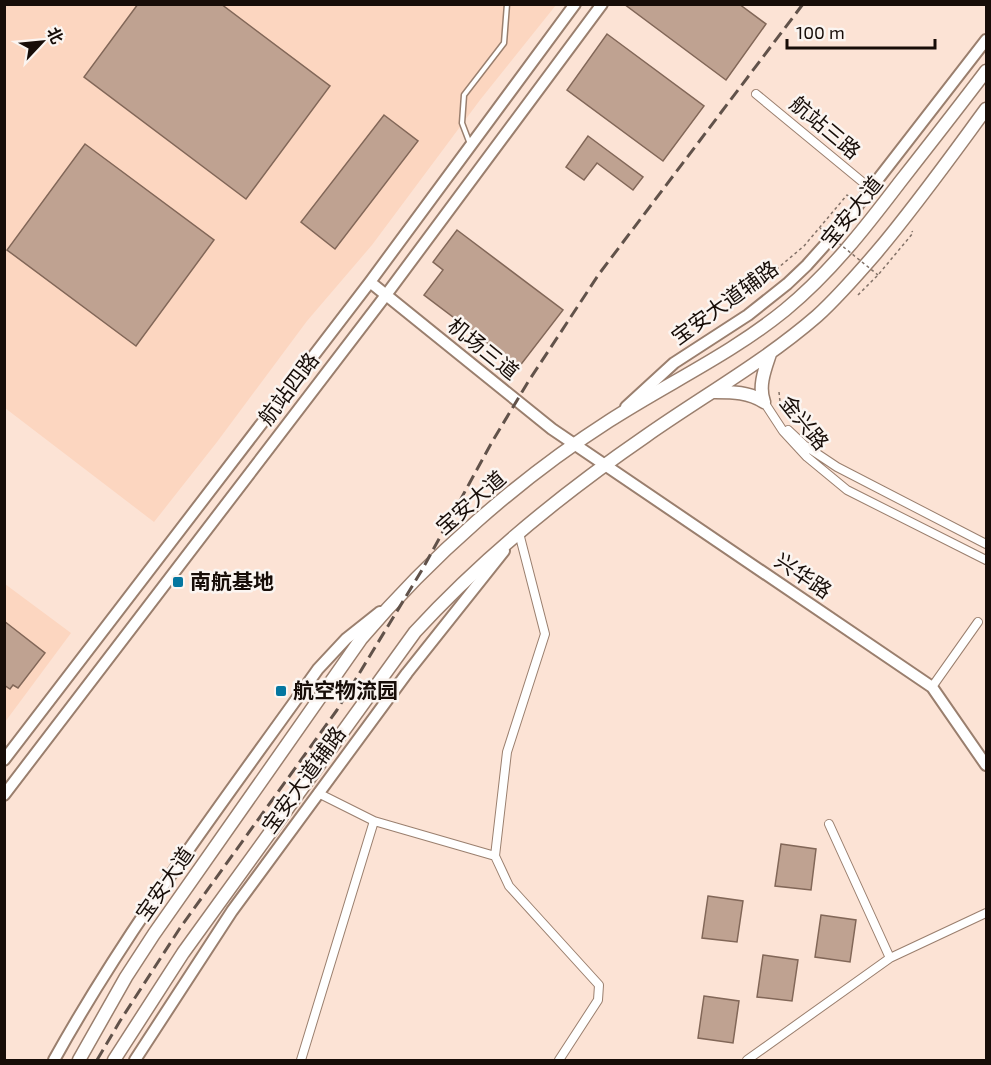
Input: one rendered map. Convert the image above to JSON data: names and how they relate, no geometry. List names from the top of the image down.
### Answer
{
  "streets": {
    "main road": ["宝安大道"],
    "street": [
      "航站三路",
      "宝安大道辅路",
      "机场三道",
      "航站四路",
      "金兴路",
      "兴华路"
    ]
  },
  "crossings": [
    ["航站三路", "宝安大道辅路"],
    ["宝安大道", "宝安大道辅路"],
    ["宝安大道", "机场三道"],
    ["宝安大道", "兴华路"],
    ["机场三道", "航站四路"],
    ["机场三道", "兴华路"]
  ],
  "places": {
    "transit": ["南航基地", "航空物流园"]
  },
  "scale_bar": "100 m",
  "north": "top right"
}
